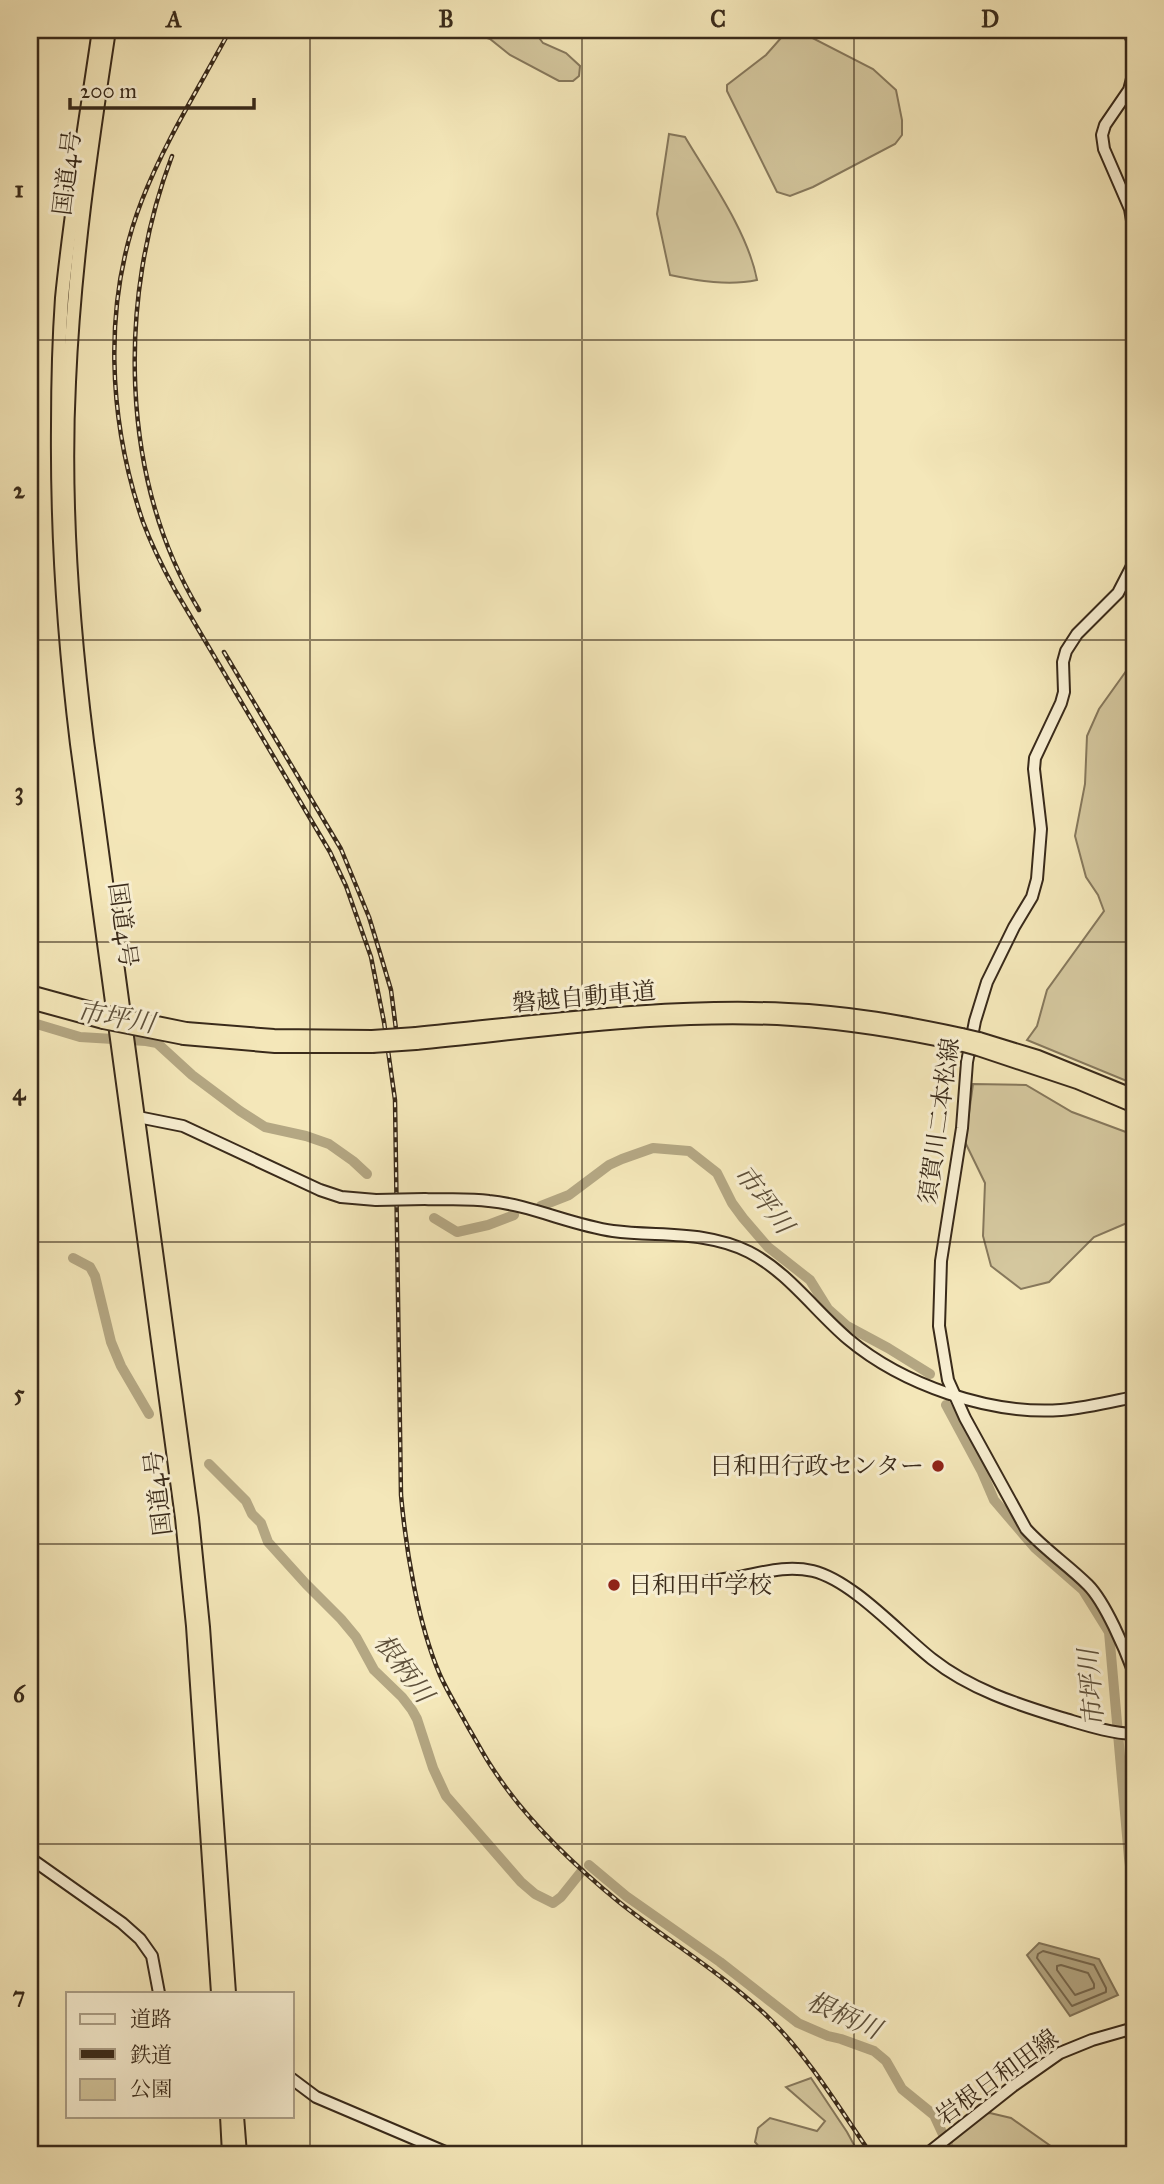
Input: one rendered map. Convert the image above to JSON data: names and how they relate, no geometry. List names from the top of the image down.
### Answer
{
  "streets": {
    "highway": ["国道4号", "磐越自動車道"],
    "main road": ["須賀川二本松線", "岩根日和田線"]
  },
  "water": ["市坪川", "根柄川"],
  "places": ["日和田行政センター", "日和田中学校"],
  "legend": ["道路", "鉄道", "公園"],
  "scale_bar": "200 m",
  "grid": {
    "columns": [
      "A",
      "B",
      "C",
      "D"
    ],
    "rows": [
      "1",
      "2",
      "3",
      "4",
      "5",
      "6",
      "7"
    ]
  }
}
